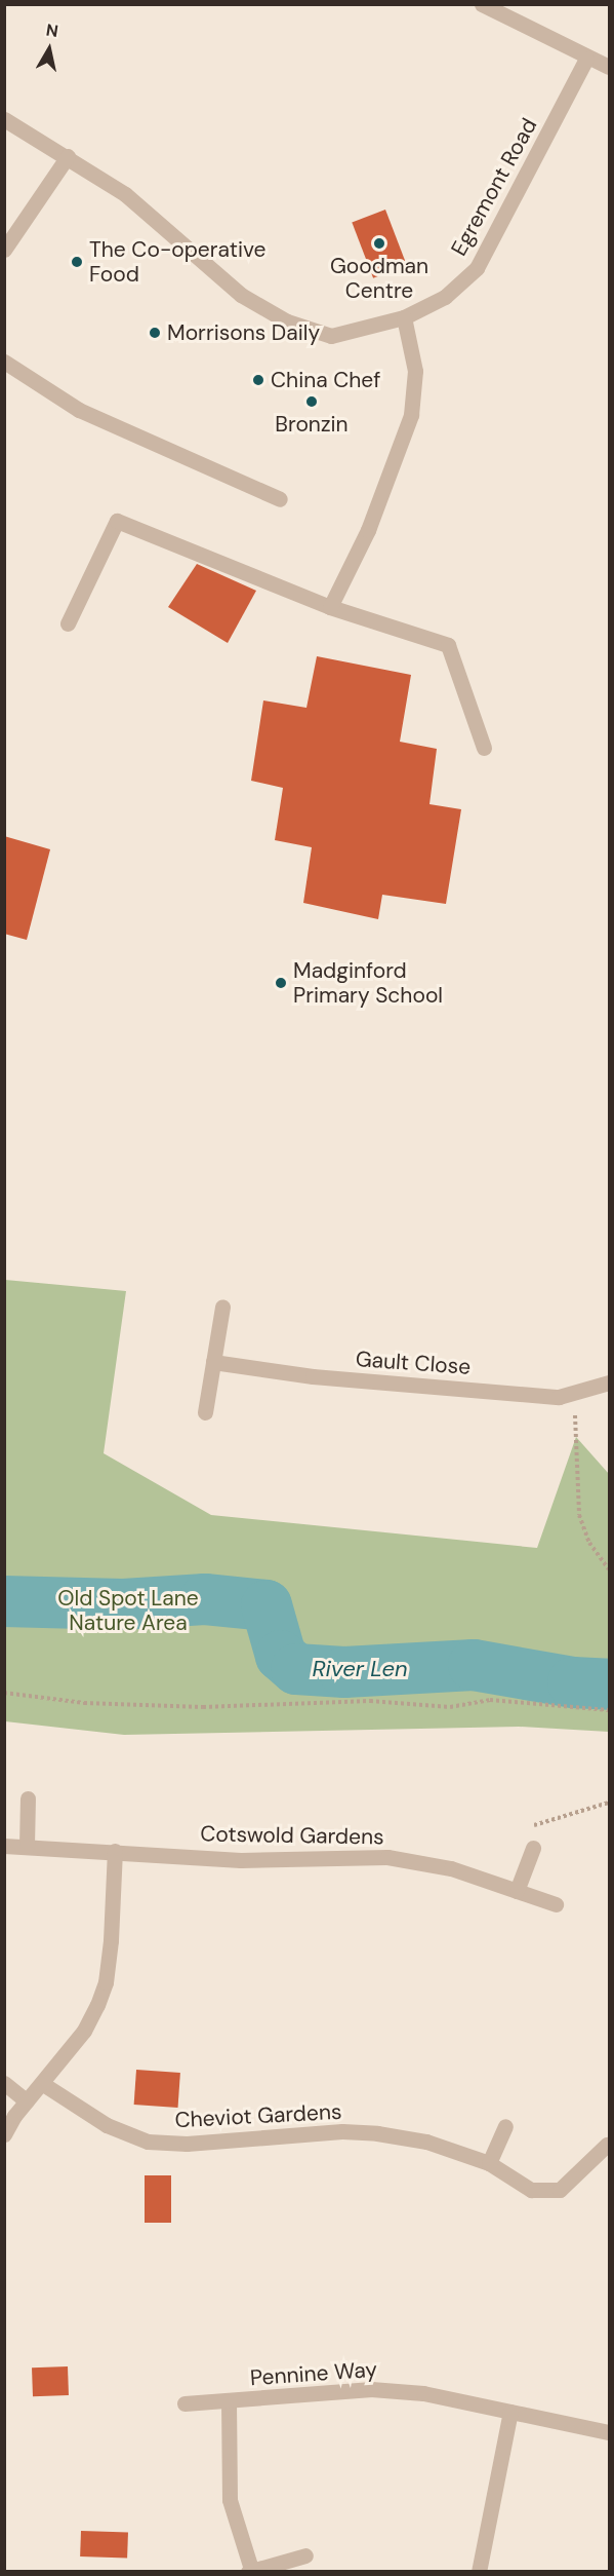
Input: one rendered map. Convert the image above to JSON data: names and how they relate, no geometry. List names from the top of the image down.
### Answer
{
  "streets": {
    "street": [
      "Egremont Road",
      "Gault Close",
      "Cotswold Gardens",
      "Cheviot Gardens",
      "Pennine Way"
    ]
  },
  "water": ["River Len"],
  "parks": ["Old Spot Lane Nature Area"],
  "places": [
    "Goodman Centre",
    "The Co-operative Food",
    "Morrisons Daily",
    "China Chef",
    "Bronzin",
    "Madginford Primary School"
  ],
  "north": "top"
}
